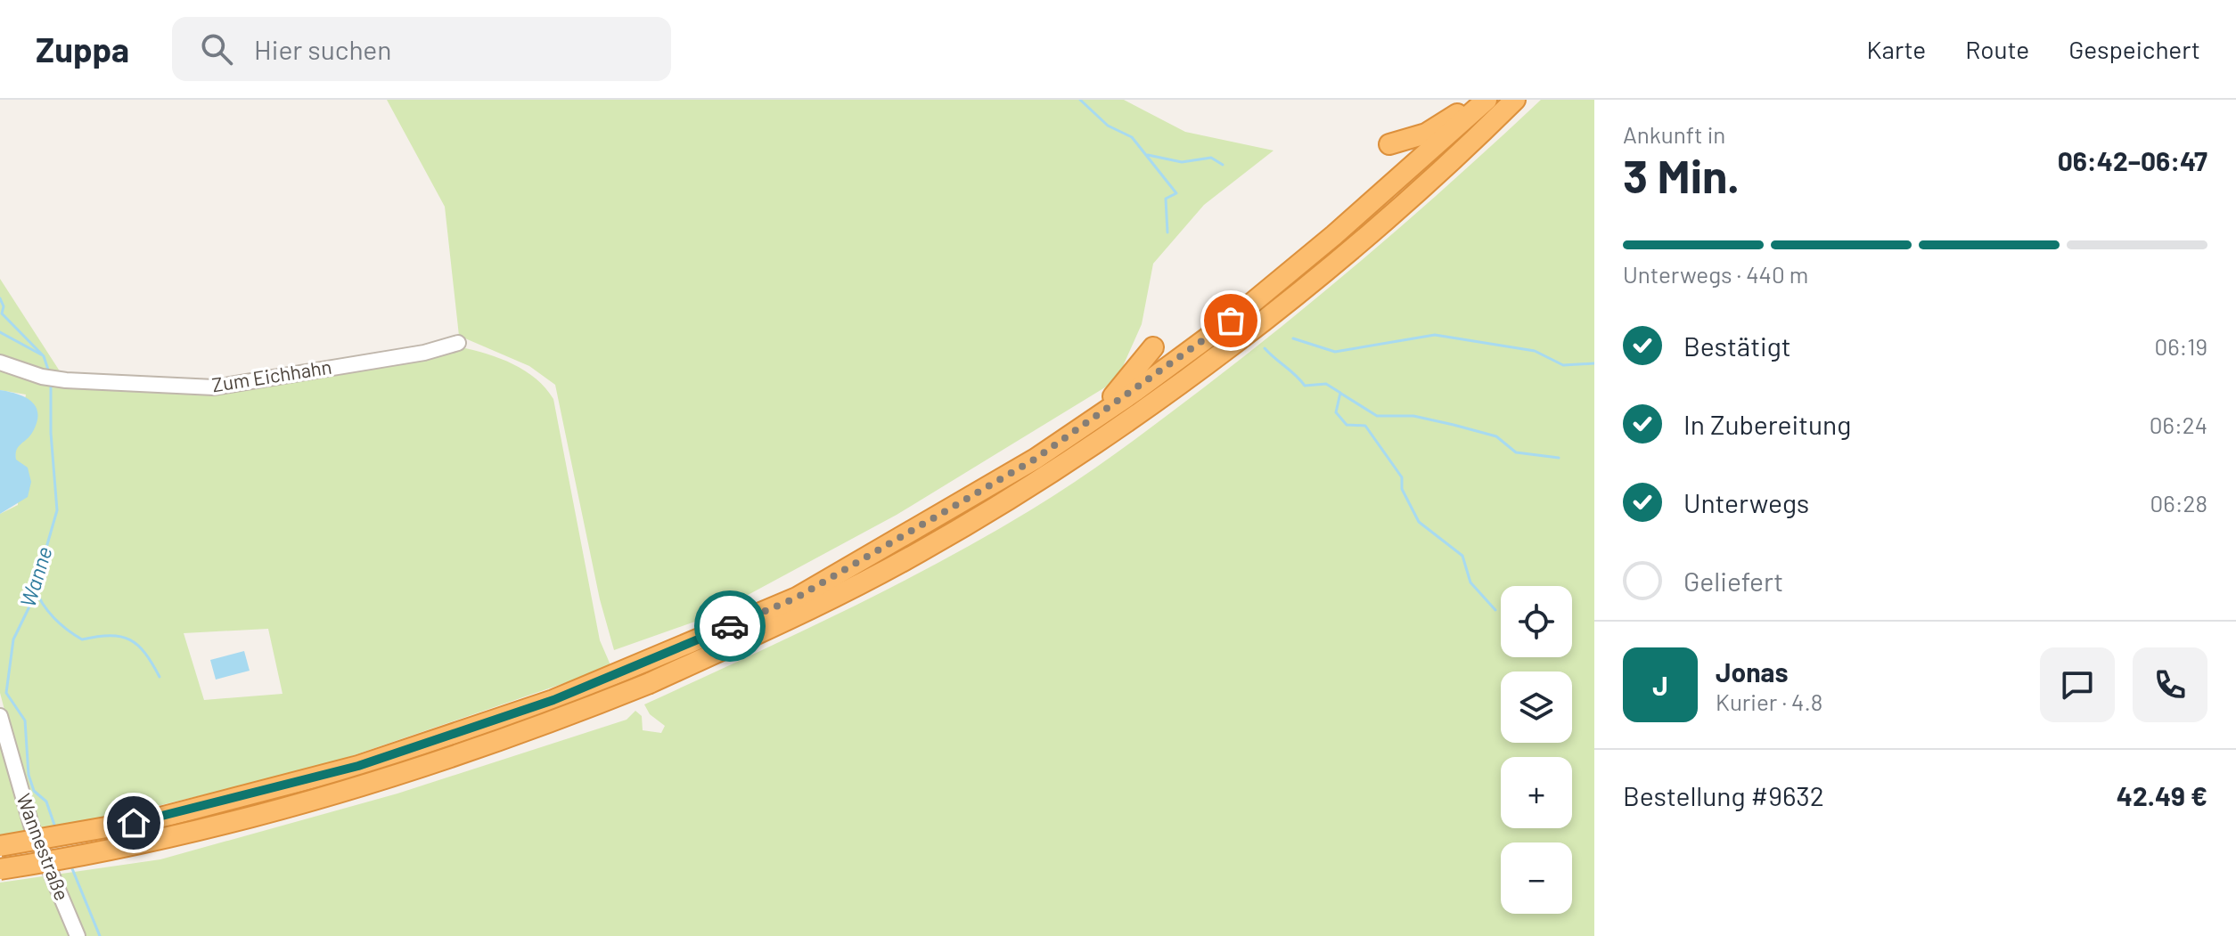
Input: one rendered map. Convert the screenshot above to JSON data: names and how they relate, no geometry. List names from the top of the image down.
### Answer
{
  "streets": {
    "street": ["Zum Eichhahn", "Wannestraße"]
  },
  "water": ["Wanne"],
  "page": {
    "header": "Zuppa",
    "search": "Hier suchen",
    "nav": ["Karte", "Route", "Gespeichert"],
    "heading": ["3 Min.", "Ankunft in", "06:42–06:47"],
    "panel": [
      "Jonas",
      "Kurier · 4.8",
      "Bestellung #9632",
      "42.49 €"
    ],
    "bar": "Unterwegs · 440 m",
    "list": [
      ["Bestätigt", "06:19"],
      ["In Zubereitung", "06:24"],
      ["Unterwegs", "06:28"],
      "Geliefert"
    ],
    "map_buttons": ["+", "−"],
    "round": "J"
  }
}
